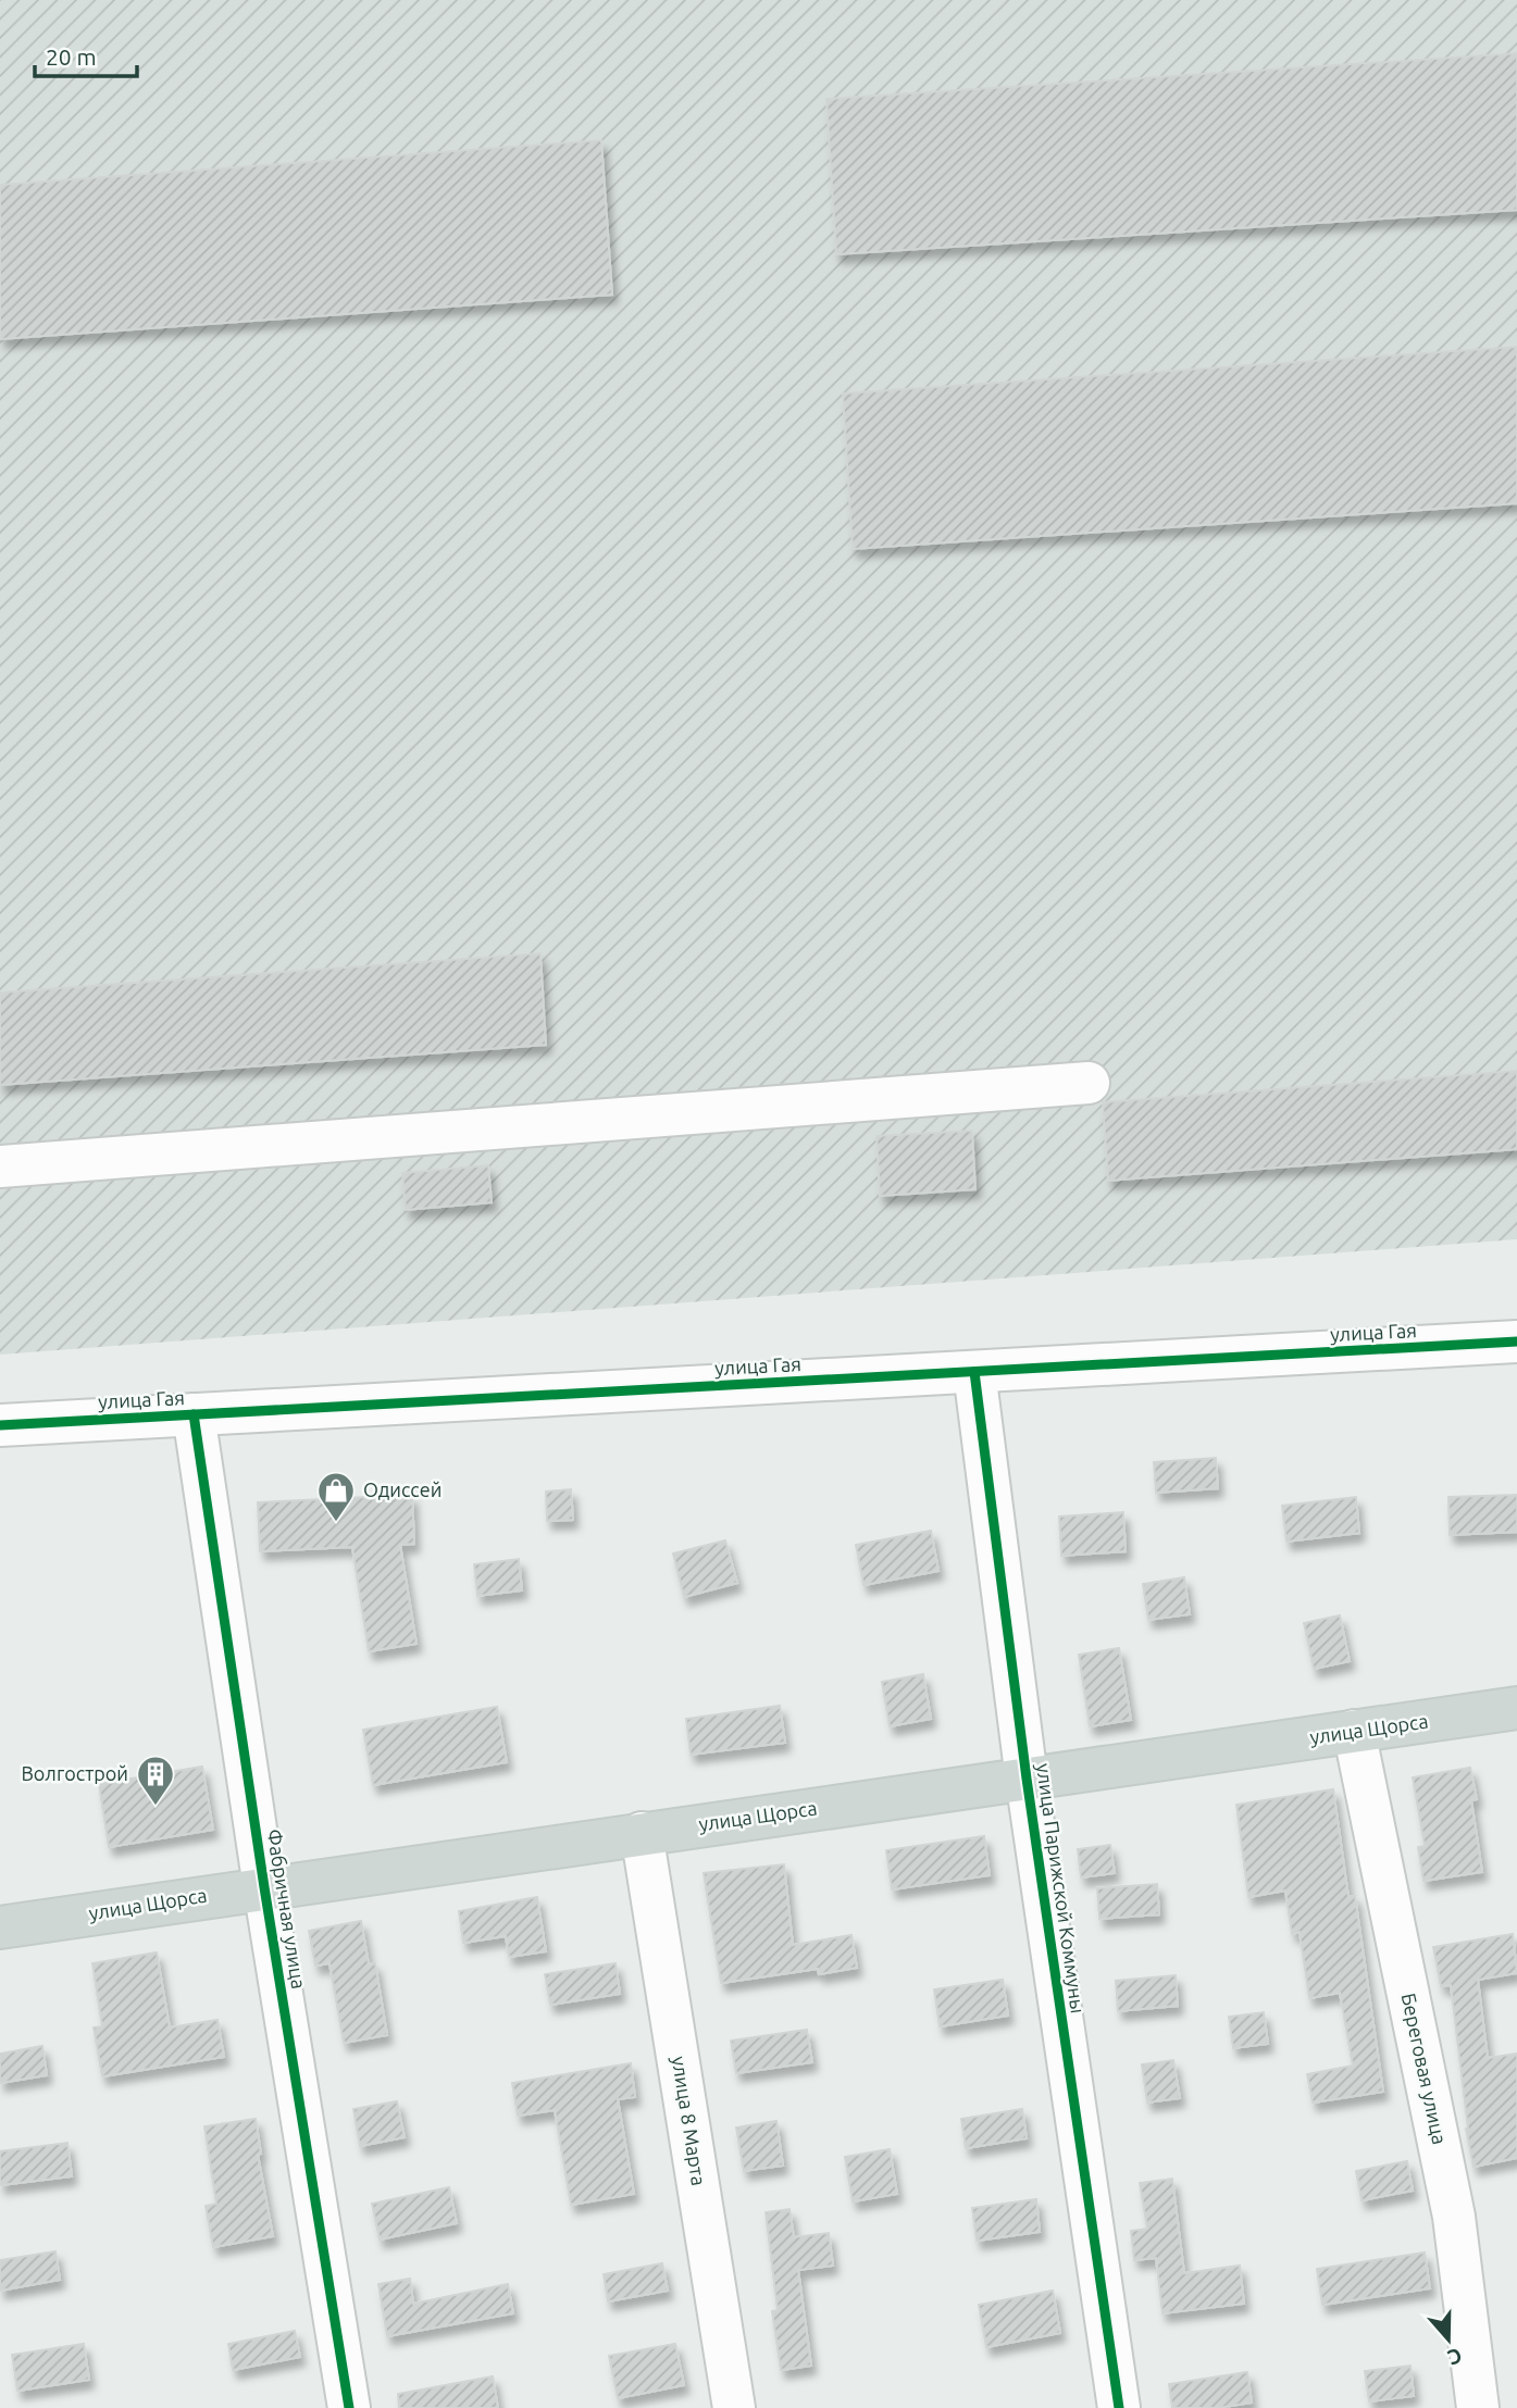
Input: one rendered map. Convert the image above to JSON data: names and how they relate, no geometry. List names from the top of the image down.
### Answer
{
  "streets": {
    "main road": ["улица Щорса"],
    "street": [
      "улица Гая",
      "улица Парижской Коммуны",
      "Фабричная улица",
      "Береговая улица",
      "улица 8 Марта"
    ]
  },
  "crossings": [
    ["улица Гая", "улица Парижской Коммуны"],
    ["улица Гая", "Фабричная улица"],
    ["улица Щорса", "улица Парижской Коммуны"],
    ["улица Щорса", "Фабричная улица"],
    ["улица Щорса", "Береговая улица"],
    ["улица Щорса", "улица 8 Марта"]
  ],
  "places": {
    "shop": ["Одиссей"],
    "building": ["Волгострой"]
  },
  "scale_bar": "20 m",
  "north": "bottom"
}
